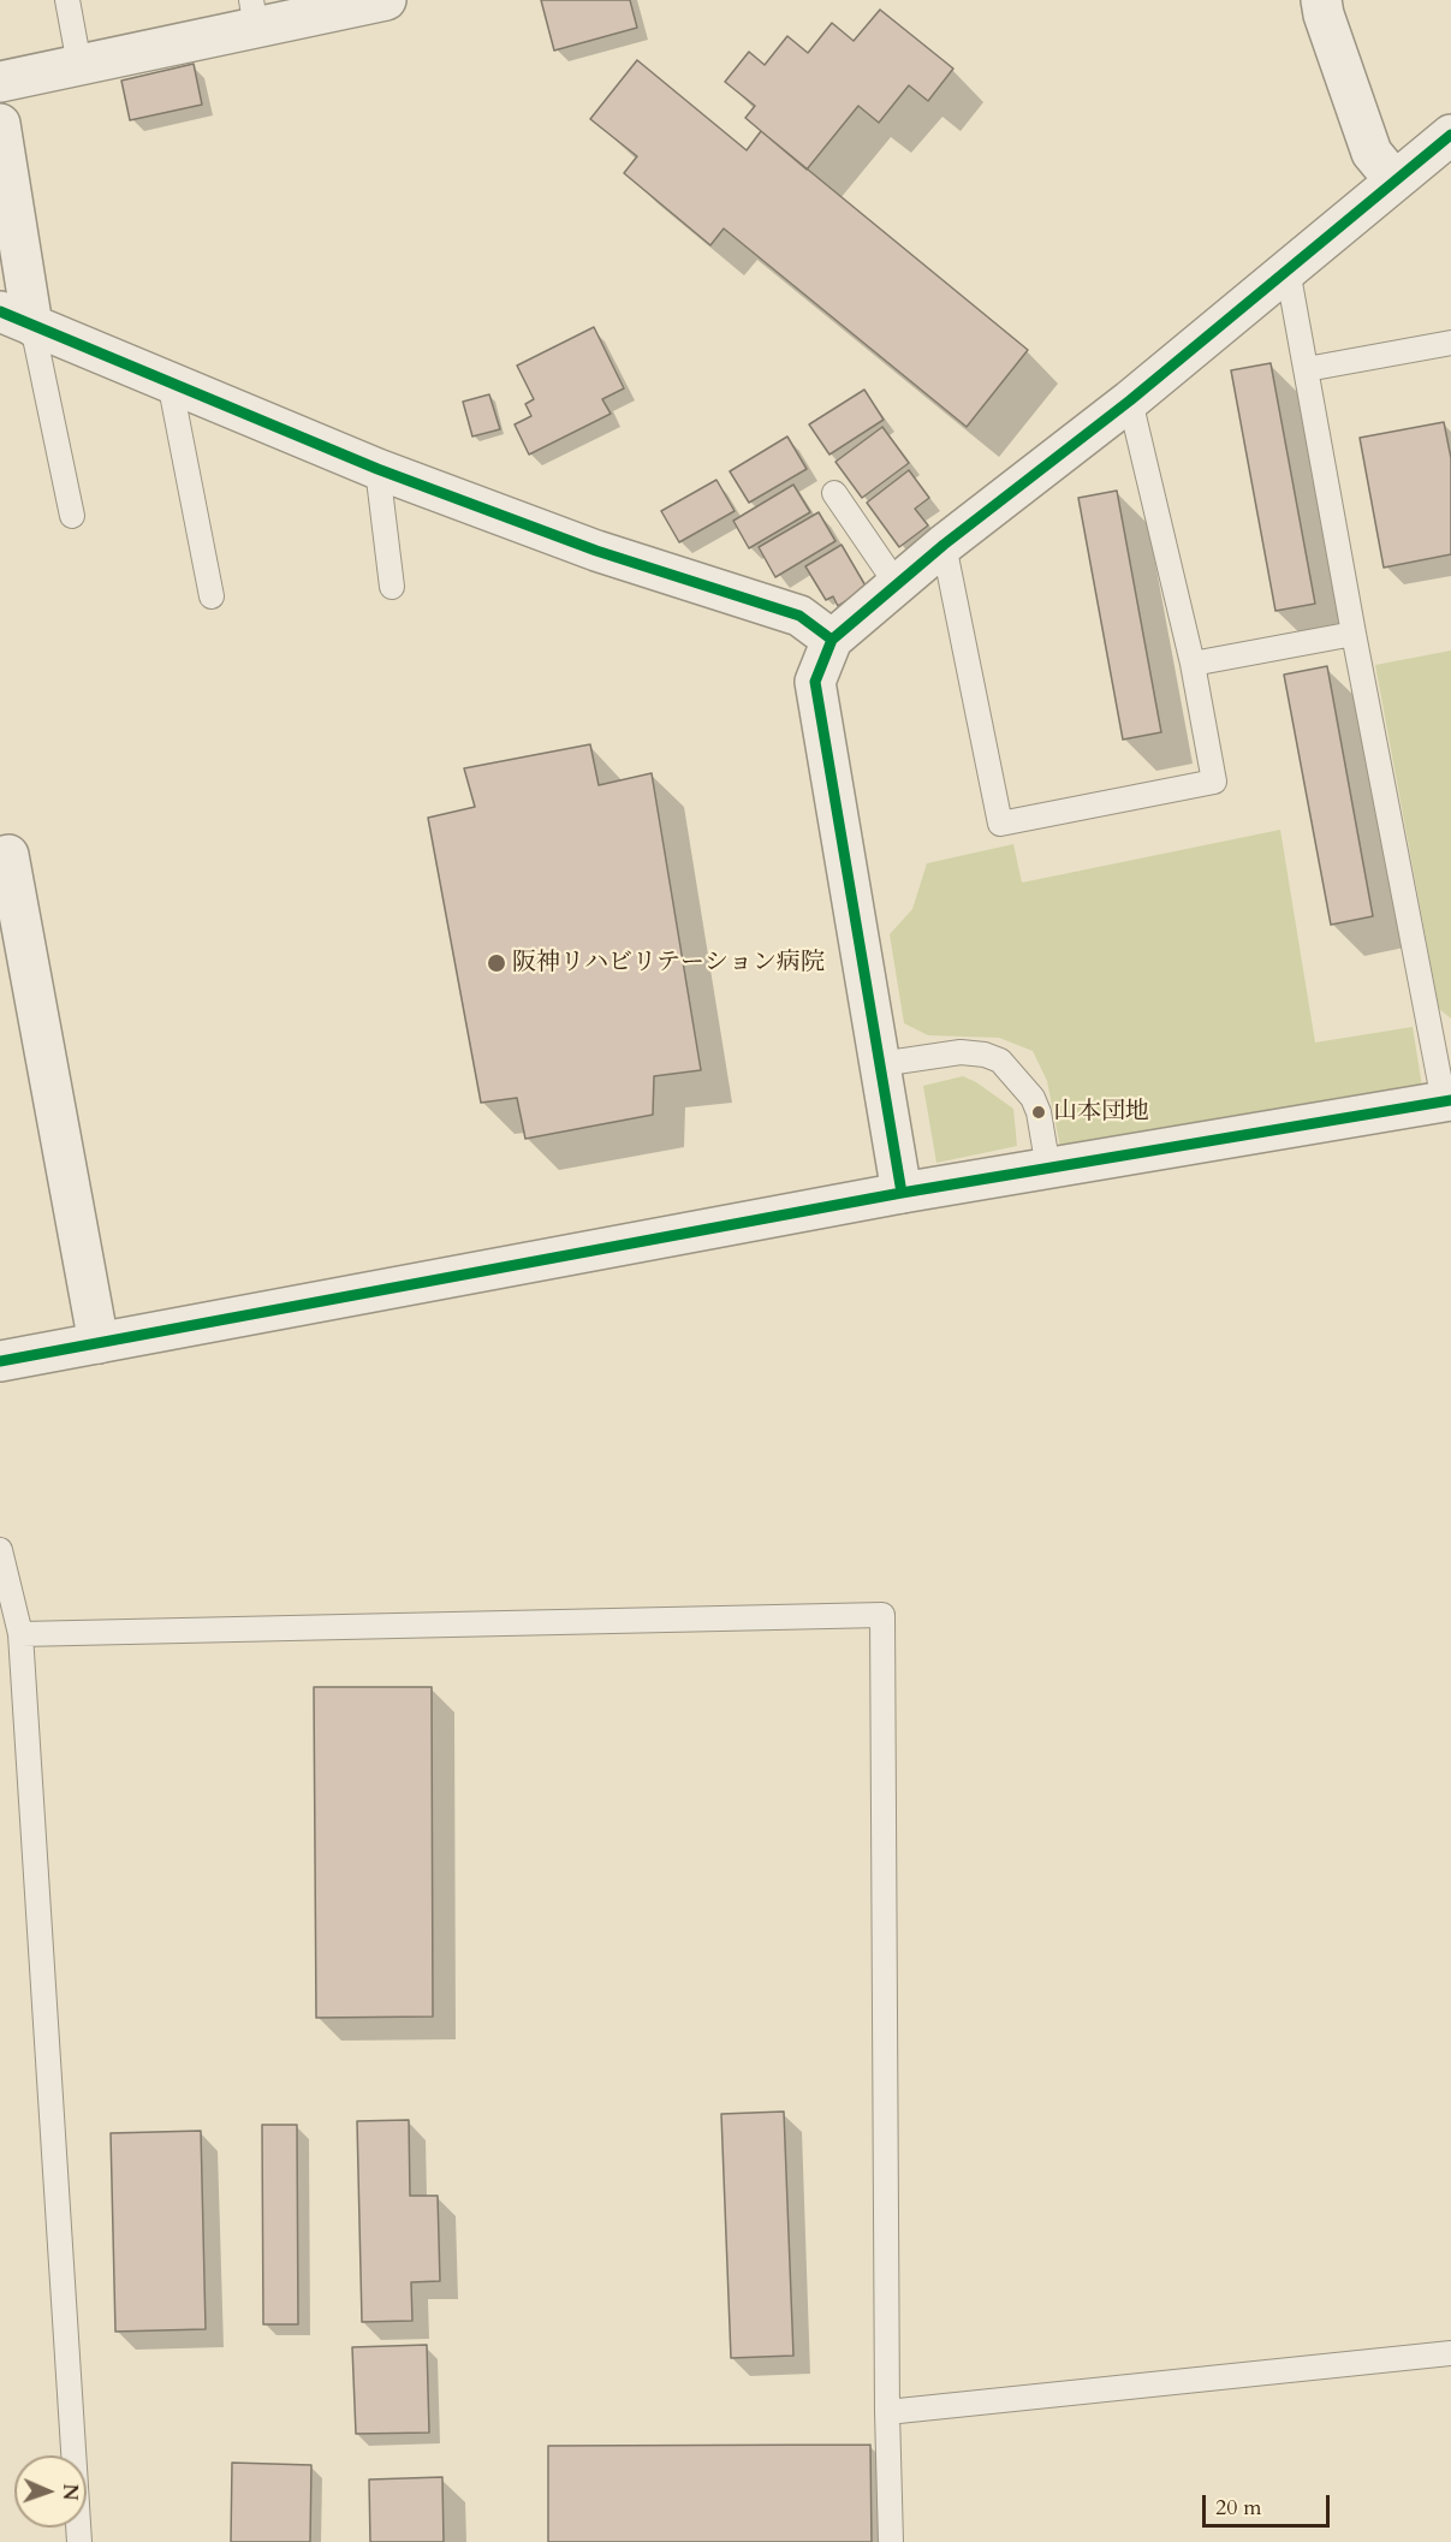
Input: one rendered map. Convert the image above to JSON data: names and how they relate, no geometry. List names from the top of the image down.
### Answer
{
  "places": ["阪神リハビリテーション病院", "山本団地"],
  "scale_bar": "20 m",
  "north": "right"
}
